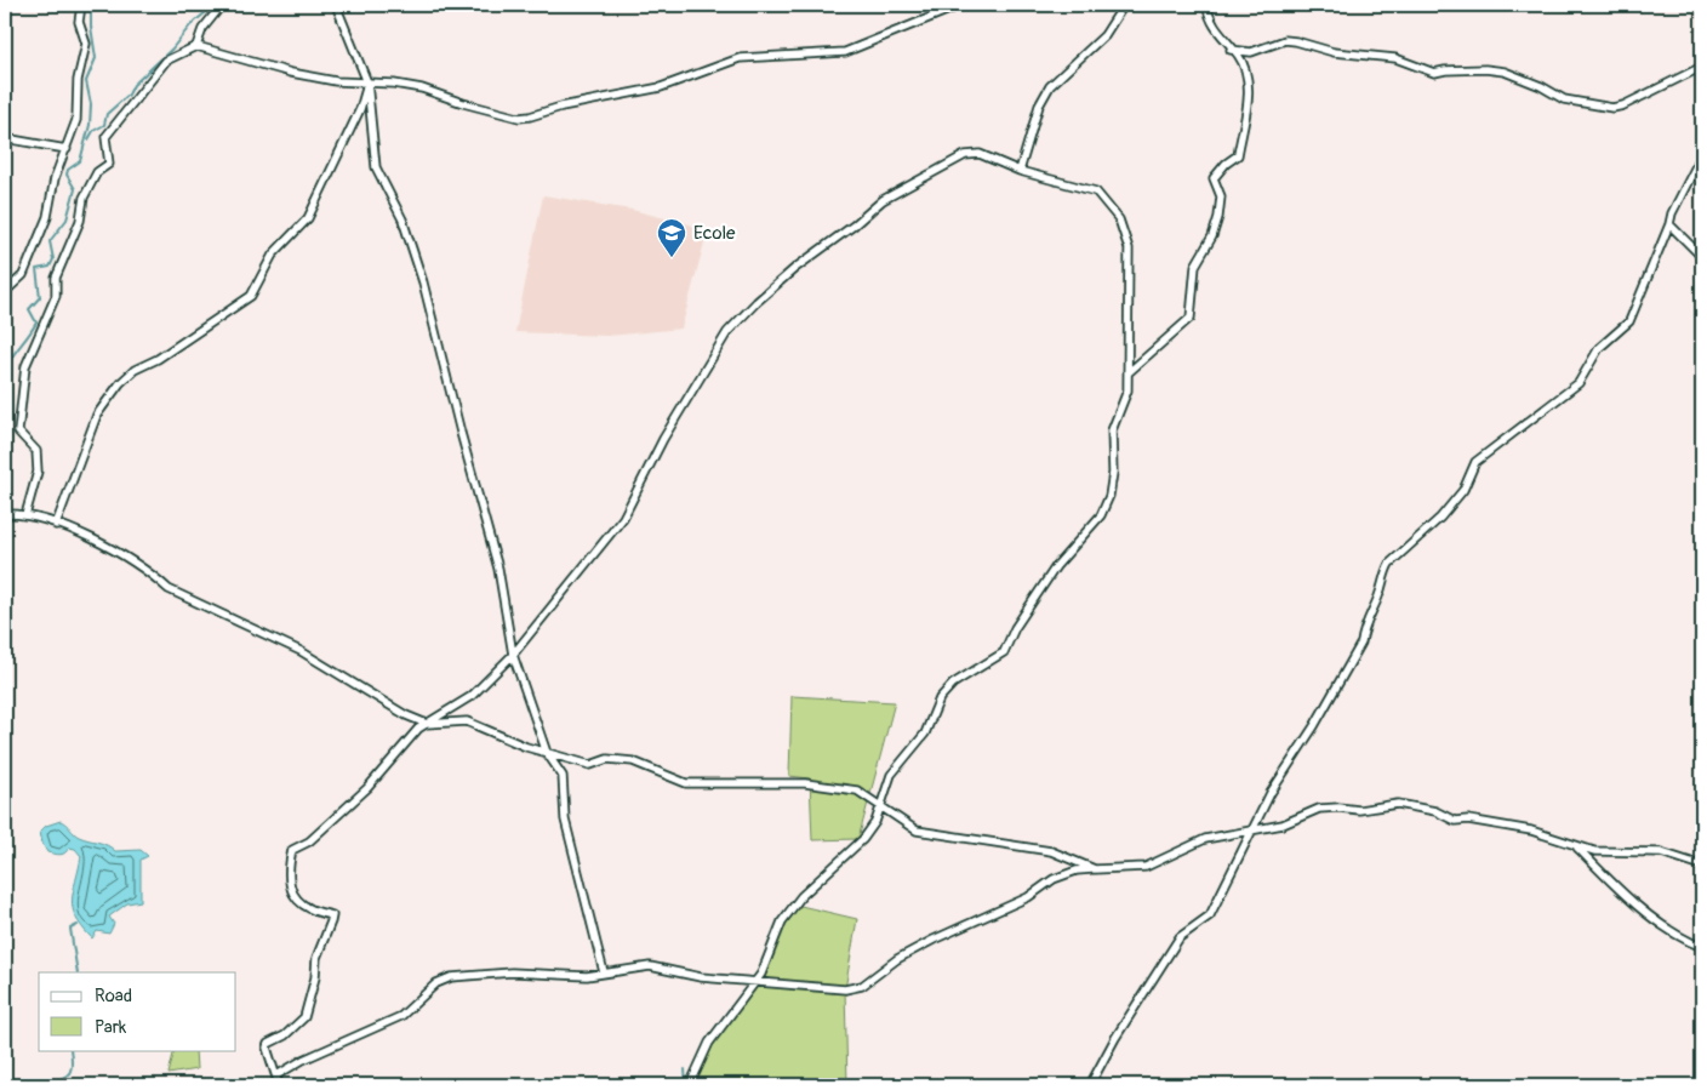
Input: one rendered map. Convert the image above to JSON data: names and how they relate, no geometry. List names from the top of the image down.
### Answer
{
  "places": {
    "school or university": ["Ecole"]
  },
  "legend": ["Road", "Park"]
}
